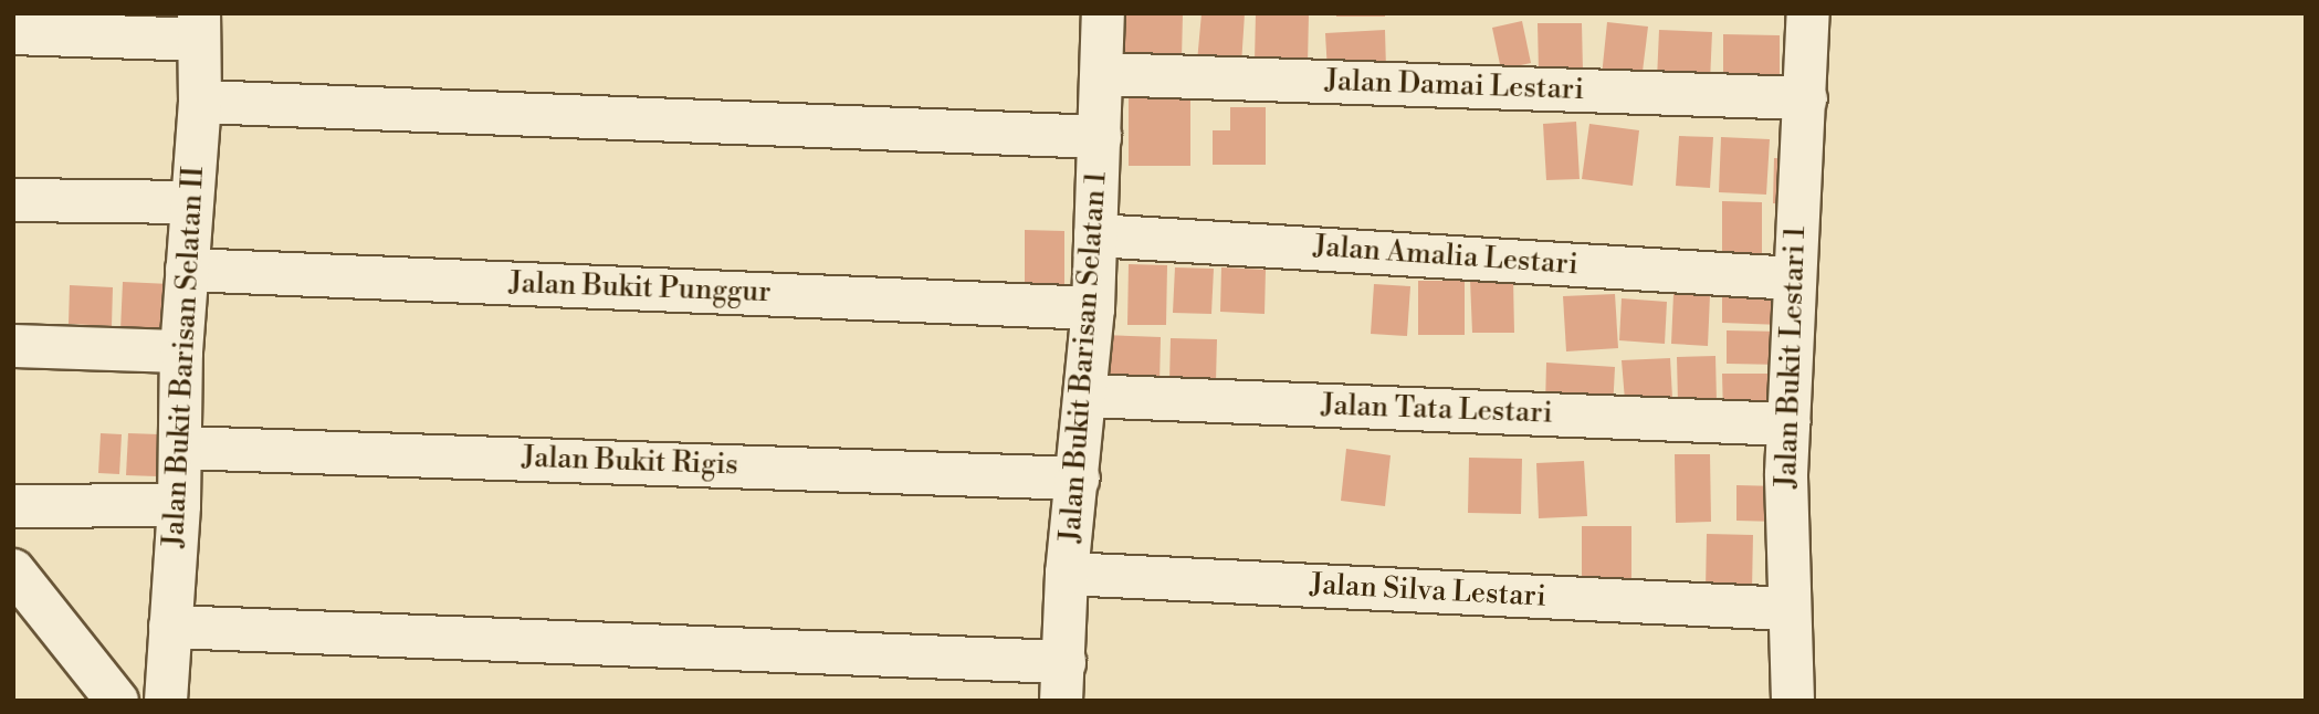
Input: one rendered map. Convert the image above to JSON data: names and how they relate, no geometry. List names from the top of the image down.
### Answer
{
  "streets": {
    "street": [
      "Jalan Damai Lestari",
      "Jalan Amalia Lestari",
      "Jalan Bukit Punggur",
      "Jalan Bukit Barisan Selatan II",
      "Jalan Bukit Barisan Selatan 1",
      "Jalan Bukit Lestari 1",
      "Jalan Tata Lestari",
      "Jalan Bukit Rigis",
      "Jalan Silva Lestari"
    ]
  },
  "crossings": [
    ["Jalan Damai Lestari", "Jalan Bukit Barisan Selatan 1"],
    ["Jalan Damai Lestari", "Jalan Bukit Lestari 1"],
    ["Jalan Amalia Lestari", "Jalan Bukit Barisan Selatan 1"],
    ["Jalan Amalia Lestari", "Jalan Bukit Lestari 1"],
    ["Jalan Bukit Punggur", "Jalan Bukit Barisan Selatan II"],
    ["Jalan Bukit Punggur", "Jalan Bukit Barisan Selatan 1"],
    ["Jalan Bukit Barisan Selatan II", "Jalan Bukit Rigis"],
    ["Jalan Bukit Barisan Selatan 1", "Jalan Tata Lestari"],
    ["Jalan Bukit Barisan Selatan 1", "Jalan Bukit Rigis"],
    ["Jalan Bukit Barisan Selatan 1", "Jalan Silva Lestari"],
    ["Jalan Bukit Lestari 1", "Jalan Tata Lestari"],
    ["Jalan Bukit Lestari 1", "Jalan Silva Lestari"]
  ]
}
